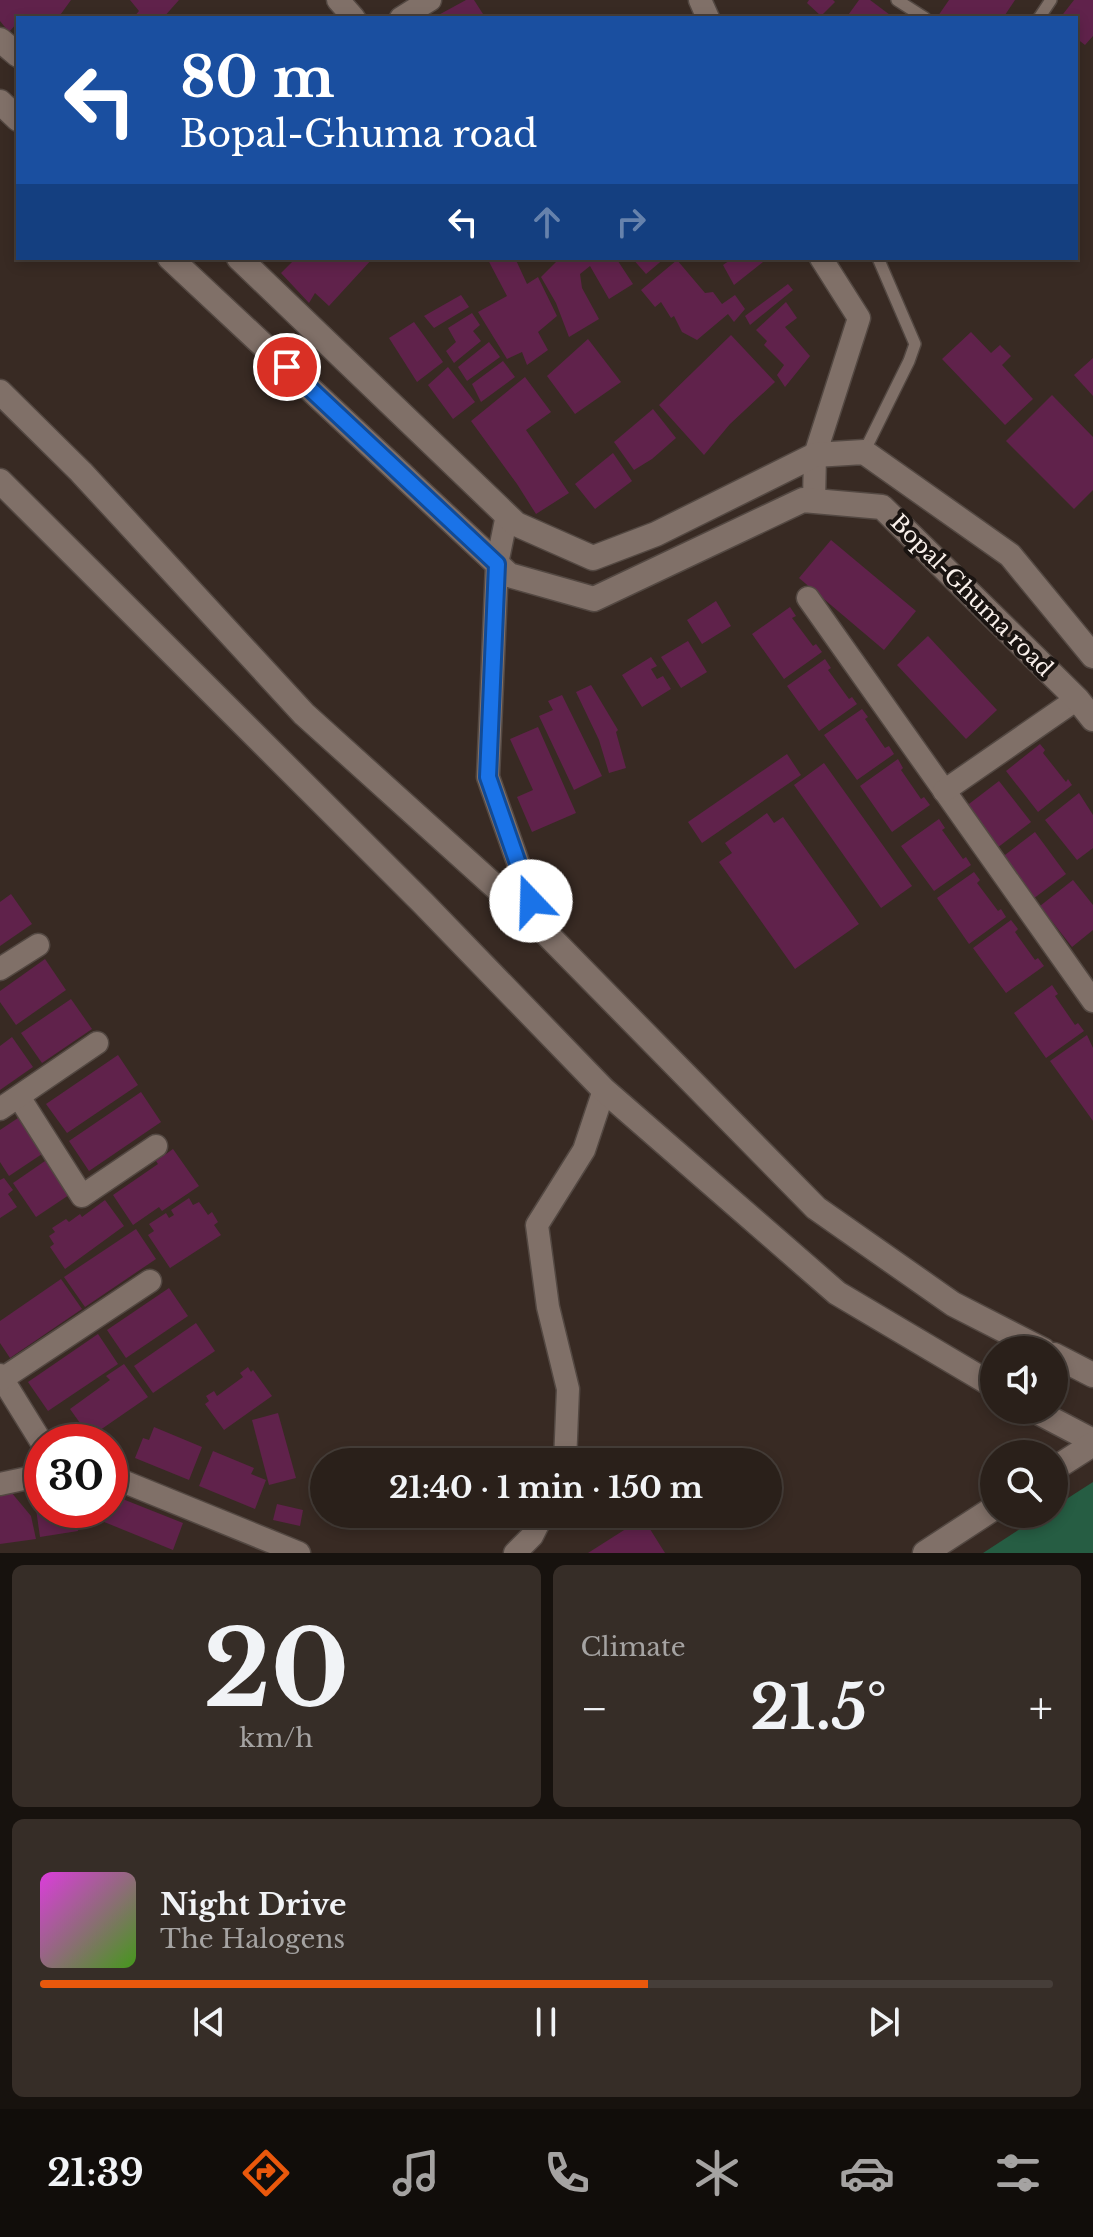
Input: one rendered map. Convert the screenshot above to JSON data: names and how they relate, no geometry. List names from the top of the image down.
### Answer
{
  "streets": {
    "street": ["Bopal-Ghuma road"]
  },
  "page": {
    "turn": ["80 m", "Bopal-Ghuma road"],
    "limit": "30",
    "trip": "21:40 · 1 min · 150 m",
    "tile": [
      ["20", "km/h"],
      "Climate"
    ],
    "heat": ["−", "21.5°", "+"],
    "song": ["Night Drive", "The Halogens"],
    "tabs": "21:39"
  }
}
